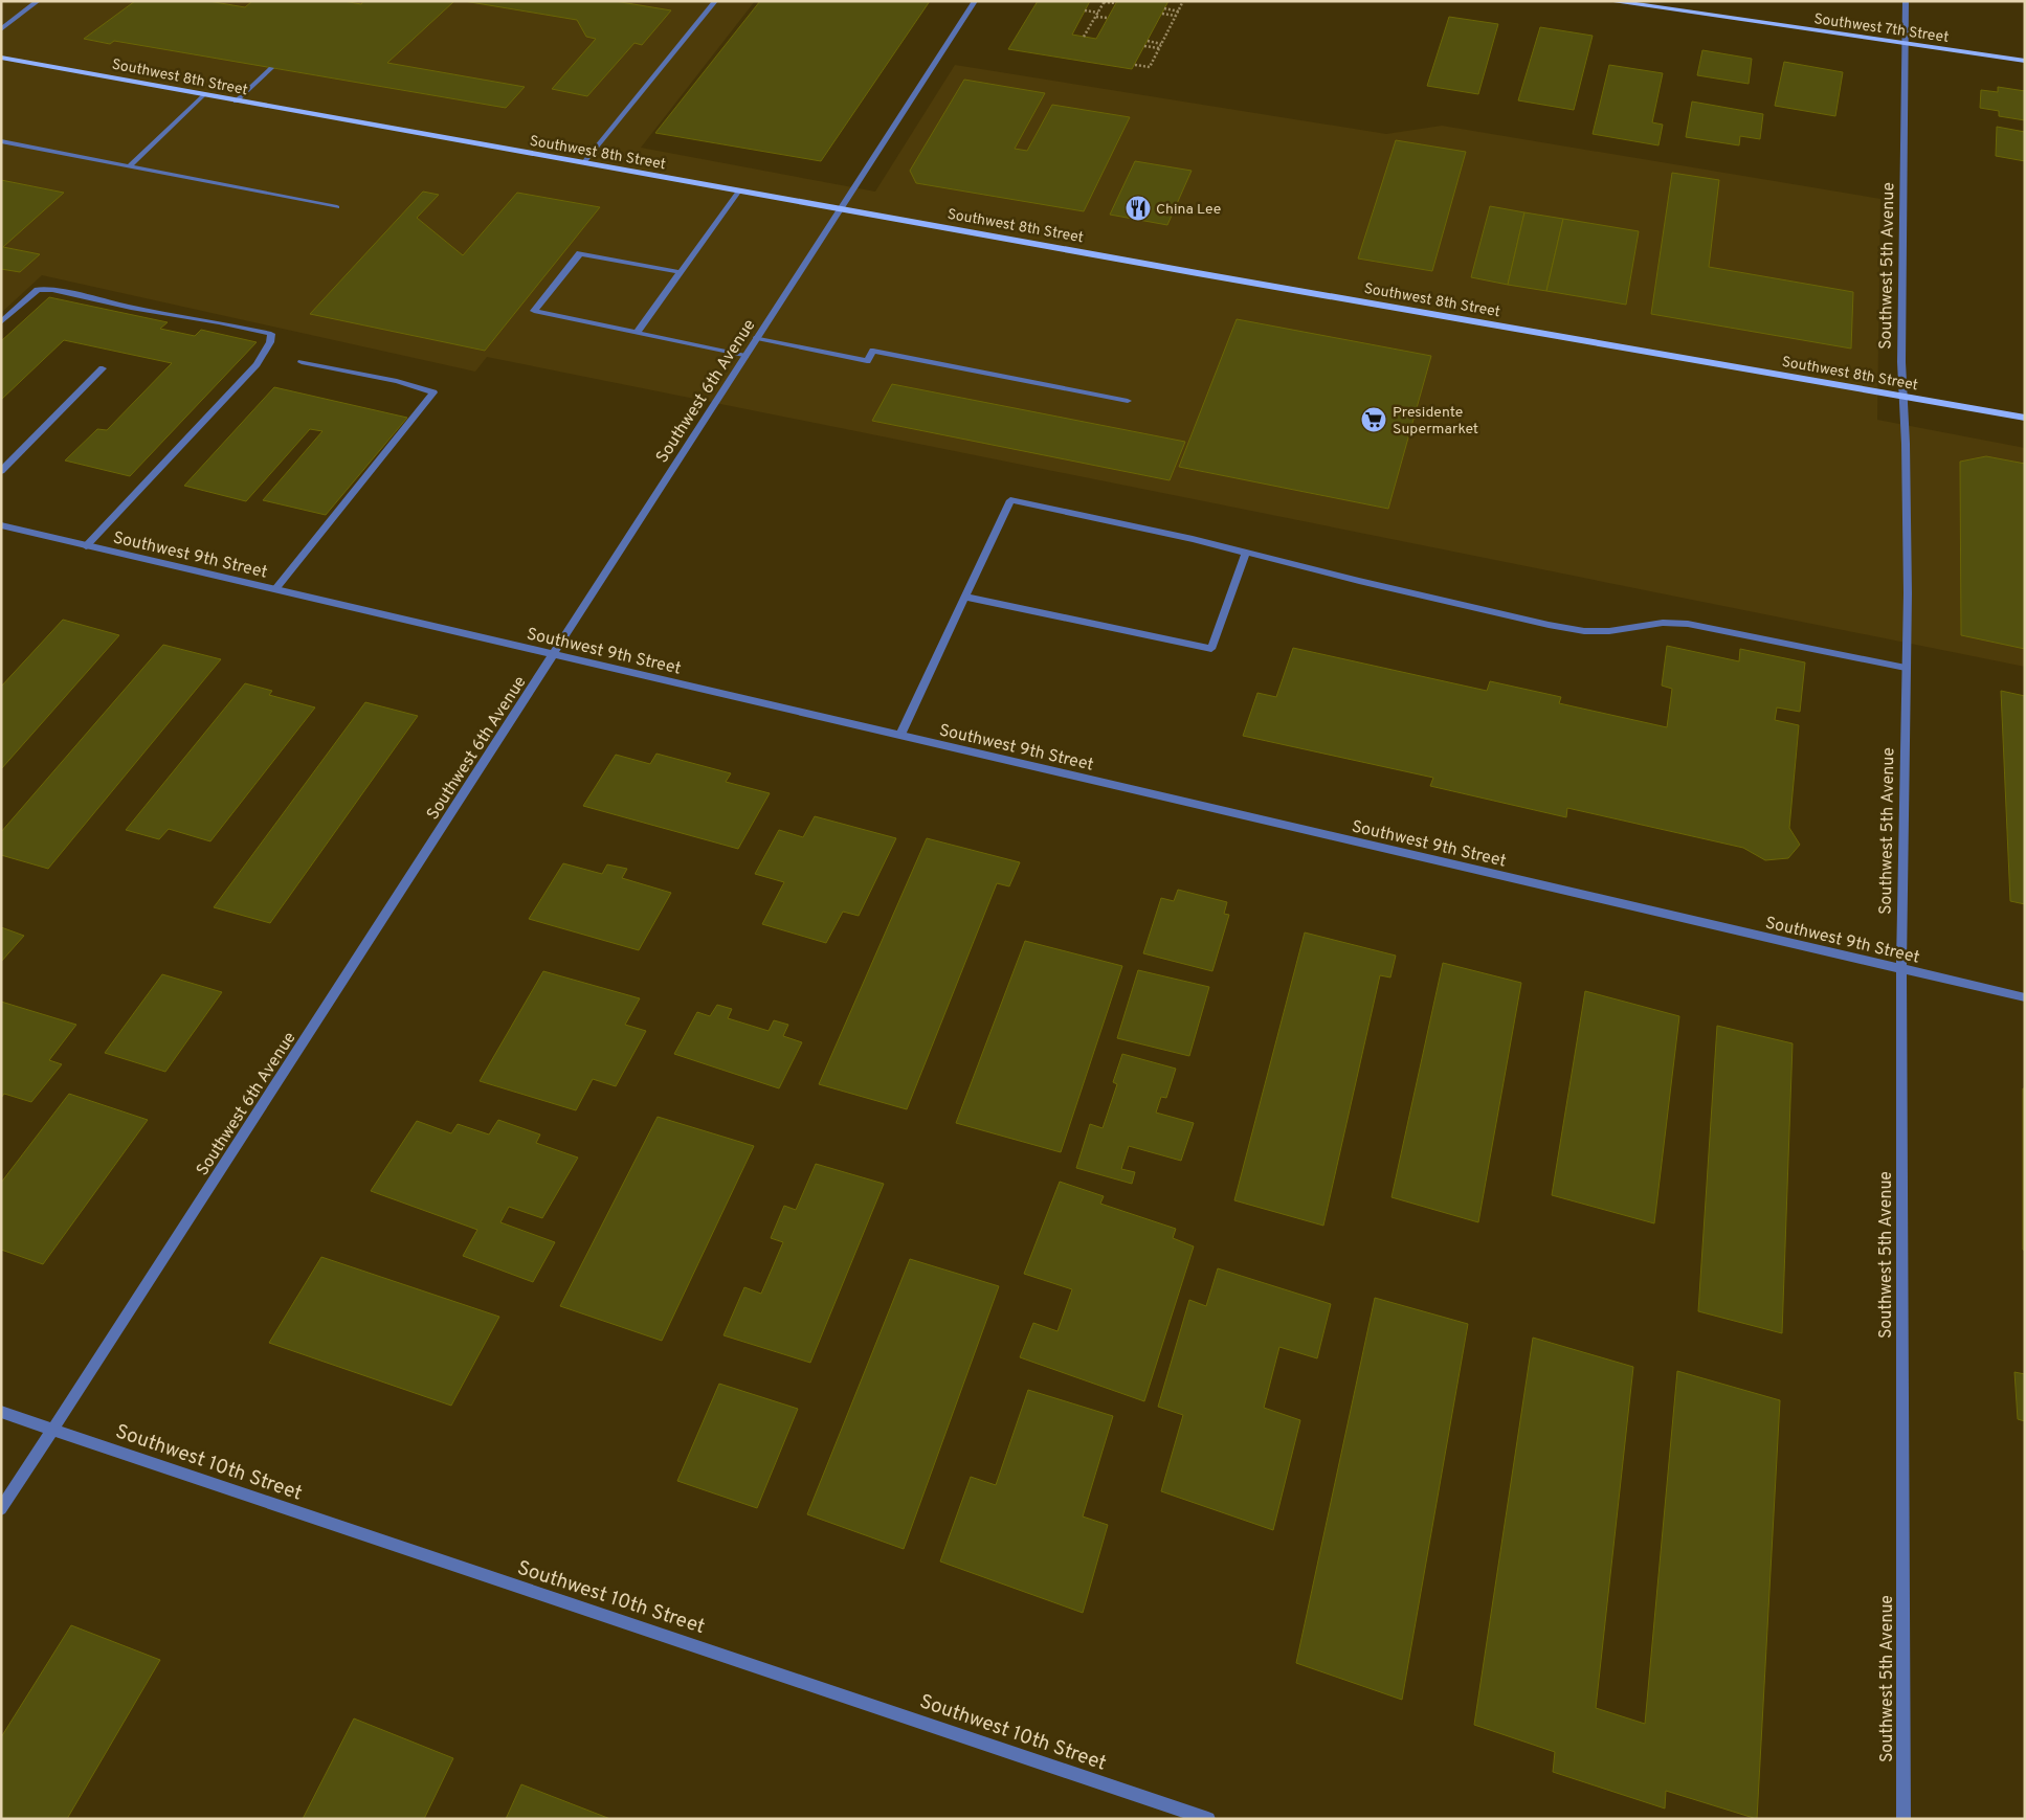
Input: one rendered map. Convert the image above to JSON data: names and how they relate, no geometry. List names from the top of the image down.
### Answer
{
  "streets": {
    "main road": ["Southwest 7th Street", "Southwest 8th Street"],
    "street": [
      "Southwest 5th Avenue",
      "Southwest 6th Avenue",
      "Southwest 9th Street",
      "Southwest 10th Street"
    ]
  },
  "crossings": [
    ["Southwest 7th Street", "Southwest 5th Avenue"],
    ["Southwest 8th Street", "Southwest 5th Avenue"],
    ["Southwest 8th Street", "Southwest 6th Avenue"],
    ["Southwest 5th Avenue", "Southwest 9th Street"],
    ["Southwest 6th Avenue", "Southwest 9th Street"],
    ["Southwest 6th Avenue", "Southwest 10th Street"]
  ],
  "places": {
    "restaurant": ["China Lee"],
    "supermarket": ["Presidente Supermarket"]
  }
}
